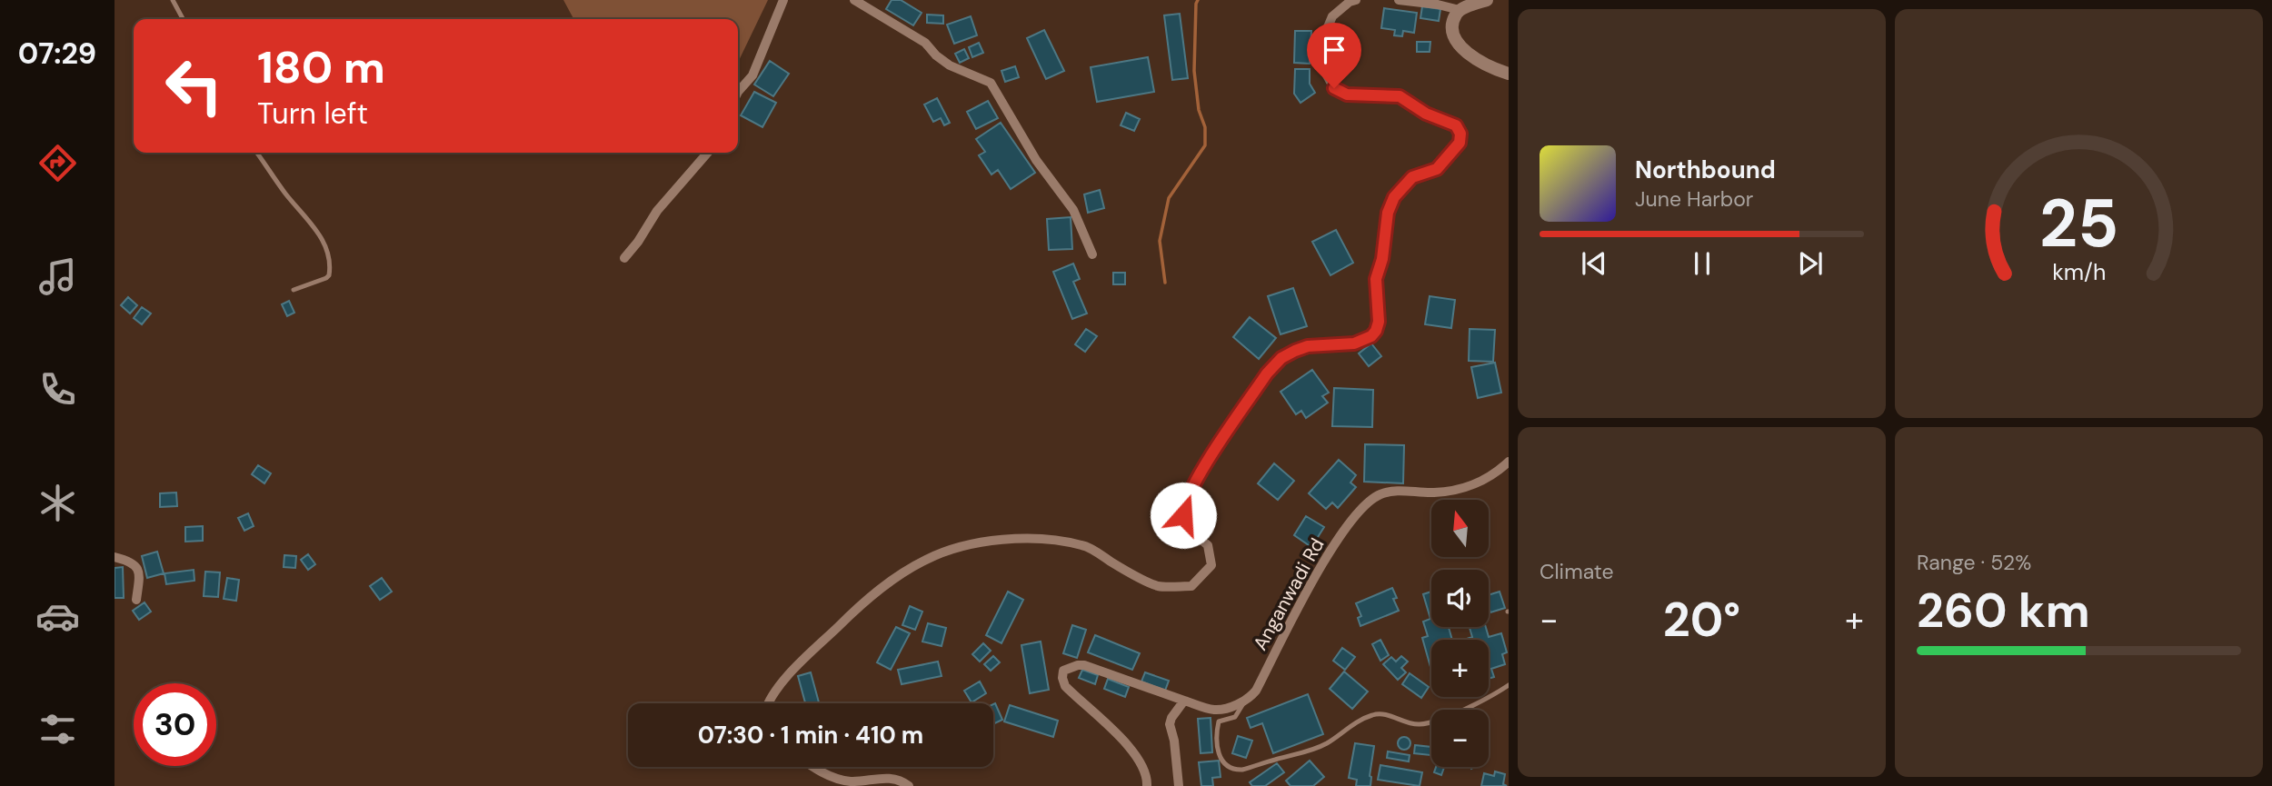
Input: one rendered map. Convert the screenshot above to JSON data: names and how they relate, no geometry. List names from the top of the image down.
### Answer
{
  "streets": {
    "street": ["Anganwadi Rd"]
  },
  "north": "top",
  "page": {
    "tabs": "07:29",
    "turn": ["180 m", "Turn left"],
    "song": ["Northbound", "June Harbor"],
    "tile": [
      "Climate",
      ["Range · 52%", "260 km"]
    ],
    "map_buttons": ["+", "−"],
    "heat": ["−", "20°", "+"],
    "limit": "30",
    "trip": "07:30 · 1 min · 410 m",
    "gauge": ["25", "km/h"]
  }
}
